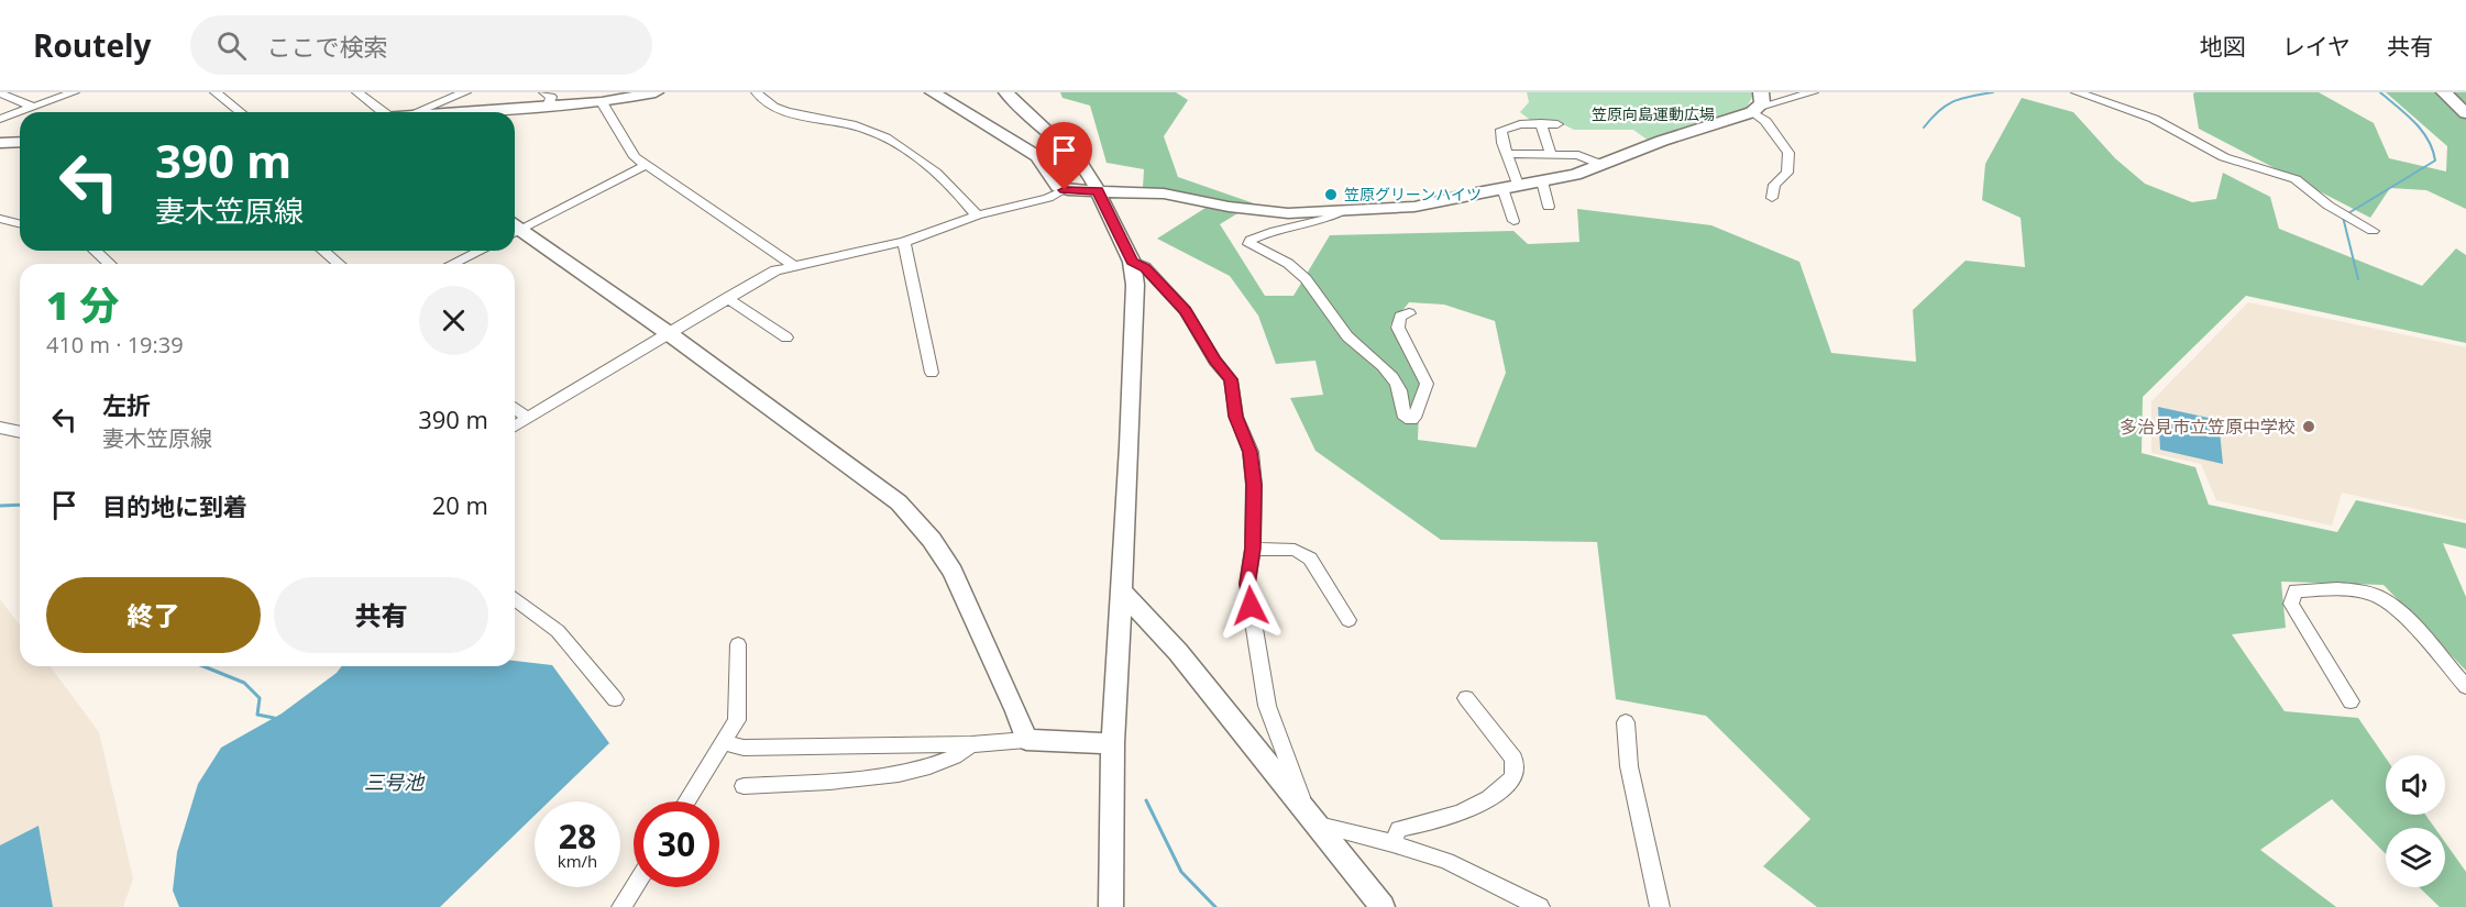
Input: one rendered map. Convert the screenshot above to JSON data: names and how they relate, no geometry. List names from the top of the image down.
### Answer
{
  "water": ["三号池"],
  "parks": ["笠原向島運動広場"],
  "places": ["笠原グリーンハイツ", "多治見市立笠原中学校"],
  "page": {
    "header": "Routely",
    "search": "ここで検索",
    "nav": ["地図", "レイヤ", "共有"],
    "turn": ["390 m", "妻木笠原線"],
    "heading": ["1 分", "410 m · 19:39"],
    "list": [
      {
        "name": "左折",
        "note": "妻木笠原線",
        "value": "390 m"
      },
      {
        "name": "目的地に到着",
        "value": "20 m"
      }
    ],
    "buttons": ["終了", "共有"],
    "speed": "28 km/h",
    "limit": "30"
  }
}
